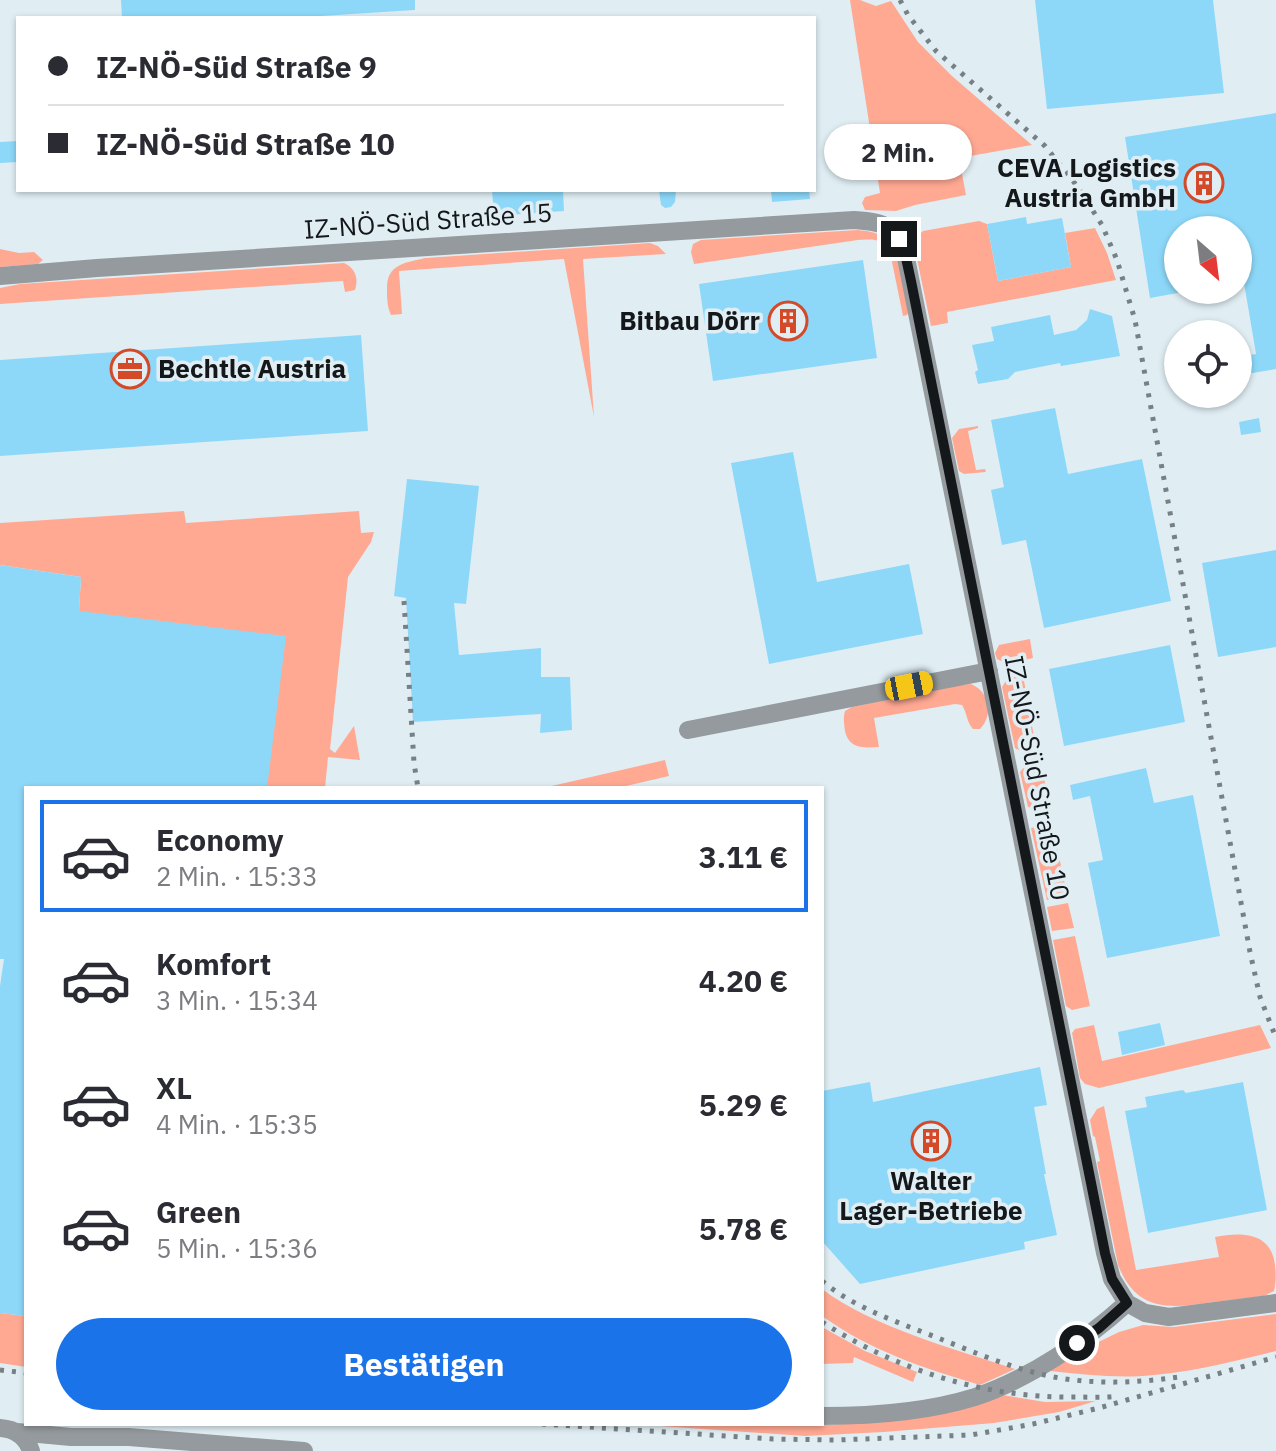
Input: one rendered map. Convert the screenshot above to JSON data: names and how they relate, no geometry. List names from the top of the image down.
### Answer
{
  "streets": {
    "street": ["IZ-NÖ-Süd Straße 15", "IZ-NÖ-Süd Straße 10"]
  },
  "crossings": [
    ["IZ-NÖ-Süd Straße 15", "IZ-NÖ-Süd Straße 10"]
  ],
  "places": {
    "building": ["CEVA Logistics Austria GmbH", "Bitbau Dörr", "Walter Lager-Betriebe"],
    "office": ["Bechtle Austria"]
  },
  "north": "bottom right",
  "page": {
    "banner": ["IZ-NÖ-Süd Straße 9", "IZ-NÖ-Süd Straße 10"],
    "bubble": "2 Min.",
    "list": [
      {
        "name": "Economy",
        "note": "2 Min. · 15:33",
        "value": "3.11 €"
      },
      {
        "name": "Komfort",
        "note": "3 Min. · 15:34",
        "value": "4.20 €"
      },
      {
        "name": "XL",
        "note": "4 Min. · 15:35",
        "value": "5.29 €"
      },
      {
        "name": "Green",
        "note": "5 Min. · 15:36",
        "value": "5.78 €"
      }
    ],
    "buttons": "Bestätigen"
  }
}
